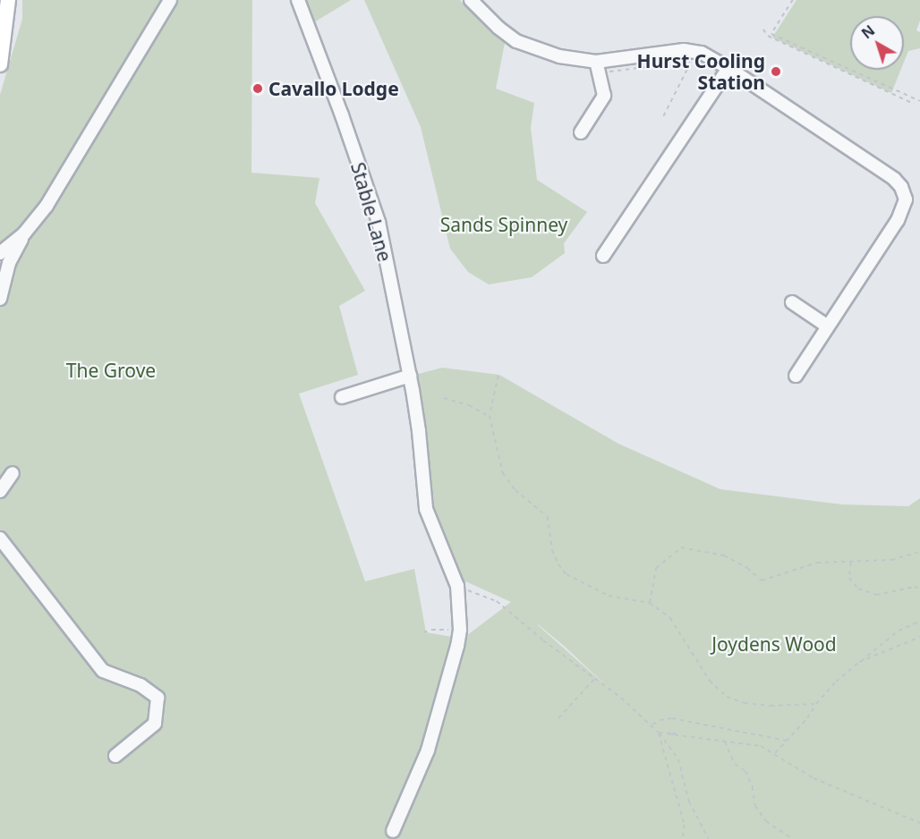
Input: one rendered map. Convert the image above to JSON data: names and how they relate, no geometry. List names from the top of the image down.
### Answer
{
  "streets": {
    "street": ["Stable Lane"]
  },
  "parks": ["Sands Spinney", "The Grove", "Joydens Wood"],
  "places": ["Hurst Cooling Station", "Cavallo Lodge"],
  "north": "top left"
}
